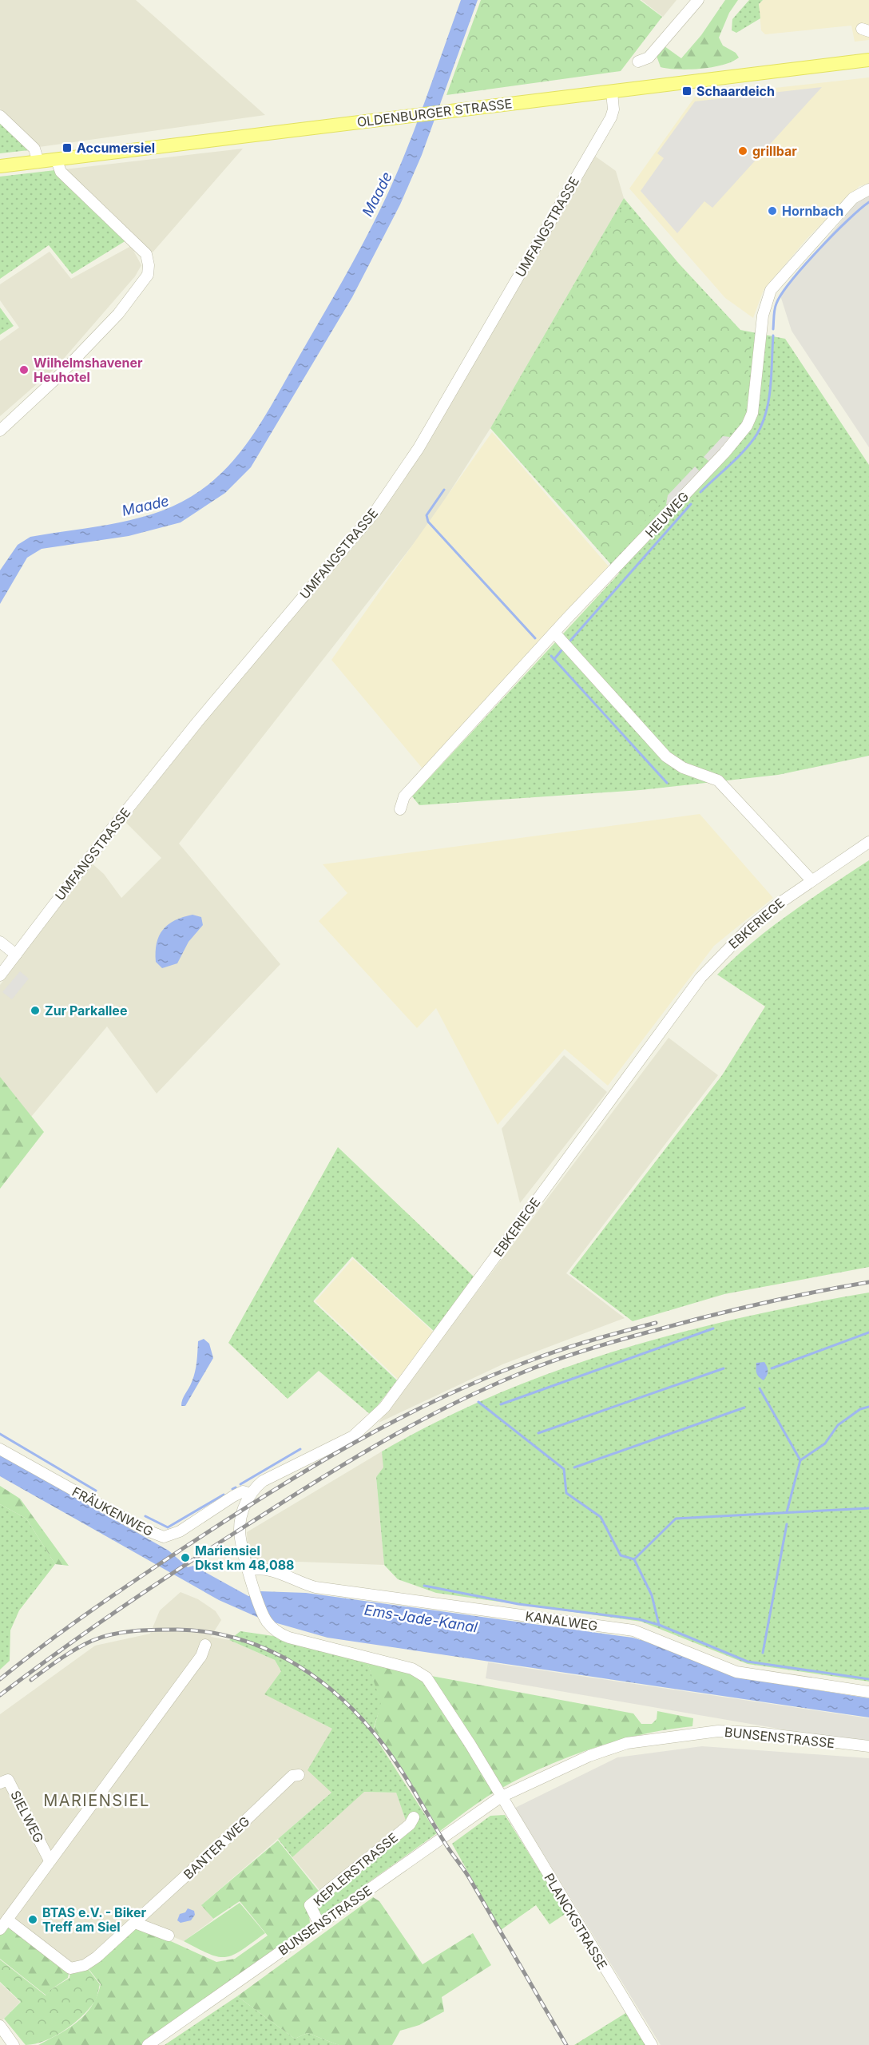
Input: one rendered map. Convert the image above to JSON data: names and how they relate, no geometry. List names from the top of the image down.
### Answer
{
  "streets": {
    "main road": ["OLDENBURGER STRASSE"],
    "street": [
      "UMFANGSTRASSE",
      "HEUWEG",
      "EBKERIEGE",
      "FRÄUKENWEG",
      "KANALWEG",
      "BUNSENSTRASSE",
      "SIELWEG",
      "BANTER WEG",
      "KEPLERSTRASSE",
      "PLANCKSTRASSE"
    ]
  },
  "crossings": [
    ["OLDENBURGER STRASSE", "UMFANGSTRASSE"],
    ["EBKERIEGE", "FRÄUKENWEG"],
    ["EBKERIEGE", "KANALWEG"],
    ["EBKERIEGE", "BUNSENSTRASSE"],
    ["EBKERIEGE", "PLANCKSTRASSE"],
    ["BUNSENSTRASSE", "KEPLERSTRASSE"],
    ["BUNSENSTRASSE", "PLANCKSTRASSE"]
  ],
  "districts": ["MARIENSIEL"],
  "water": ["Maade", "Ems-Jade-Kanal"],
  "places": {
    "transit": ["Schaardeich", "Accumersiel"],
    "other": [
      "grillbar",
      "Hornbach",
      "Wilhelmshavener Heuhotel",
      "Zur Parkallee",
      "Mariensiel Dkst km 48,088",
      "BTAS e.V. - Biker Treff am Siel"
    ]
  }
}
